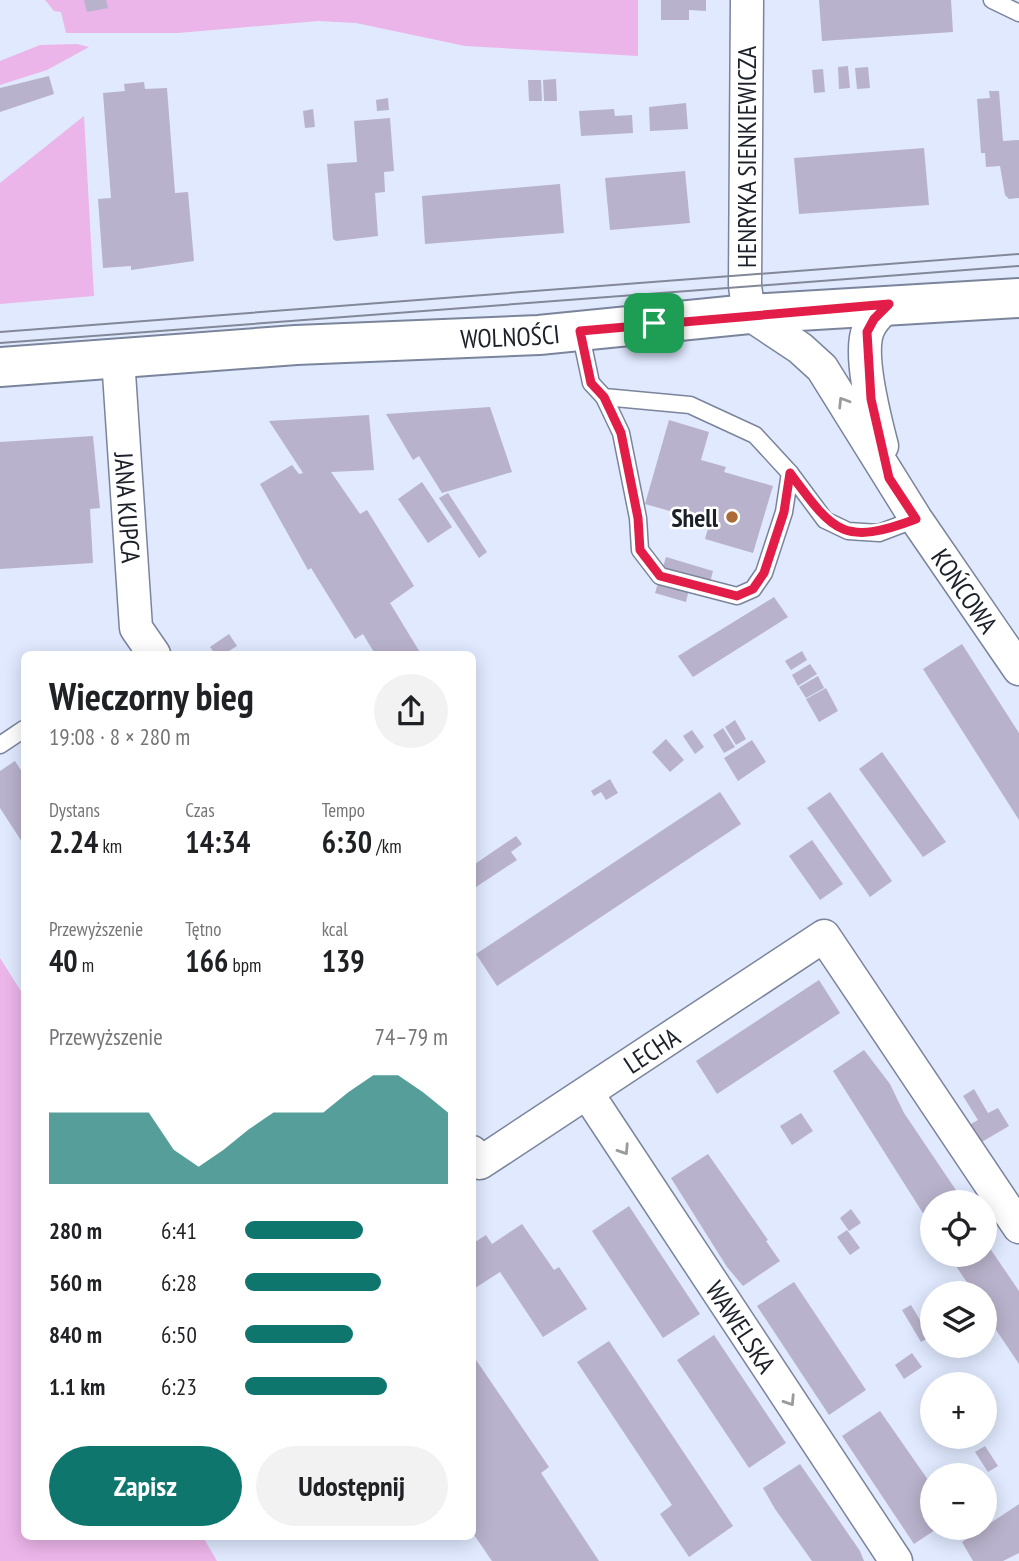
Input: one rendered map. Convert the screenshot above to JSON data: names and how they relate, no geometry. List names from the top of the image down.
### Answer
{
  "streets": {
    "street": [
      "HENRYKA SIENKIEWICZA",
      "WOLNOŚCI",
      "JANA KUPCA",
      "KOŃCOWA",
      "LECHA",
      "WAWELSKA"
    ]
  },
  "crossings": [
    ["HENRYKA SIENKIEWICZA", "WOLNOŚCI"],
    ["HENRYKA SIENKIEWICZA", "KOŃCOWA"],
    ["WOLNOŚCI", "JANA KUPCA"],
    ["WOLNOŚCI", "KOŃCOWA"],
    ["LECHA", "WAWELSKA"]
  ],
  "one_way": ["WAWELSKA"],
  "places": ["Shell"],
  "page": {
    "heading": ["Wieczorny bieg", "19:08 · 8 × 280 m"],
    "stats": [
      ["Dystans", "2.24 km"],
      ["Czas", "14:34"],
      ["Tempo", "6:30 /km"],
      ["Przewyższenie", "40 m"],
      ["Tętno", "166 bpm"],
      ["kcal", "139"]
    ],
    "chart": ["Przewyższenie", "74–79 m"],
    "map_buttons": ["+", "−"],
    "list": [
      {
        "name": "280 m",
        "note": "6:41"
      },
      {
        "name": "560 m",
        "note": "6:28"
      },
      {
        "name": "840 m",
        "note": "6:50"
      },
      {
        "name": "1.1 km",
        "note": "6:23"
      }
    ],
    "buttons": ["Zapisz", "Udostępnij"]
  }
}
